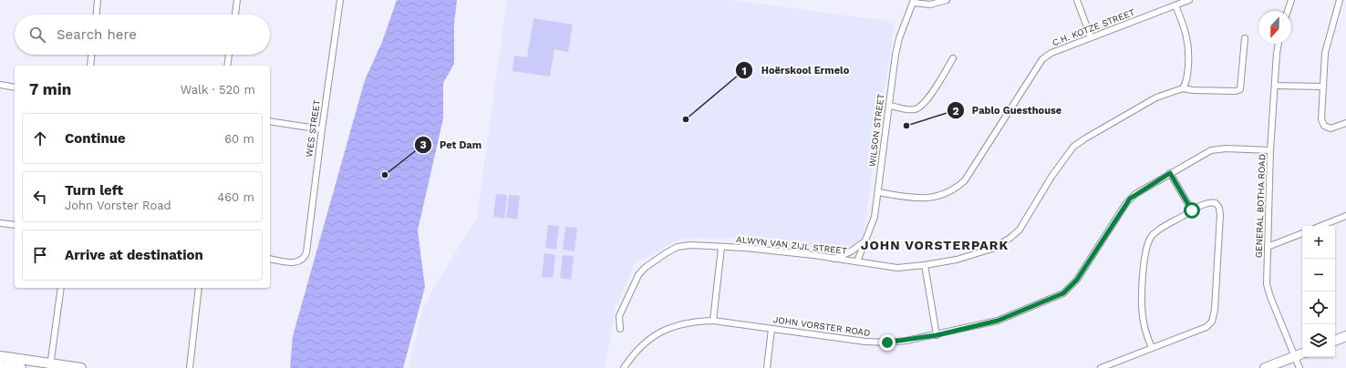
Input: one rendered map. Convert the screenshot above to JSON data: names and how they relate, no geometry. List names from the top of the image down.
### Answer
{
  "streets": {
    "street": [
      "C.H. KOTZE STREET",
      "WES STREET",
      "WILSON STREET",
      "GENERAL BOTHA ROAD",
      "ALWYN VAN ZIJL STREET",
      "JOHN VORSTER ROAD"
    ]
  },
  "crossings": [
    ["C.H. KOTZE STREET", "WILSON STREET"],
    ["WILSON STREET", "ALWYN VAN ZIJL STREET"],
    ["GENERAL BOTHA ROAD", "JOHN VORSTER ROAD"]
  ],
  "districts": ["JOHN VORSTERPARK"],
  "places": ["Hoërskool Ermelo", "Pablo Guesthouse", "Pet Dam"],
  "north": "bottom",
  "page": {
    "search": "Search here",
    "heading": ["7 min", "Walk · 520 m"],
    "list": [
      ["Continue", "60 m"],
      ["Turn left", "John Vorster Road", "460 m"],
      "Arrive at destination"
    ],
    "map_buttons": ["+", "−"]
  }
}
